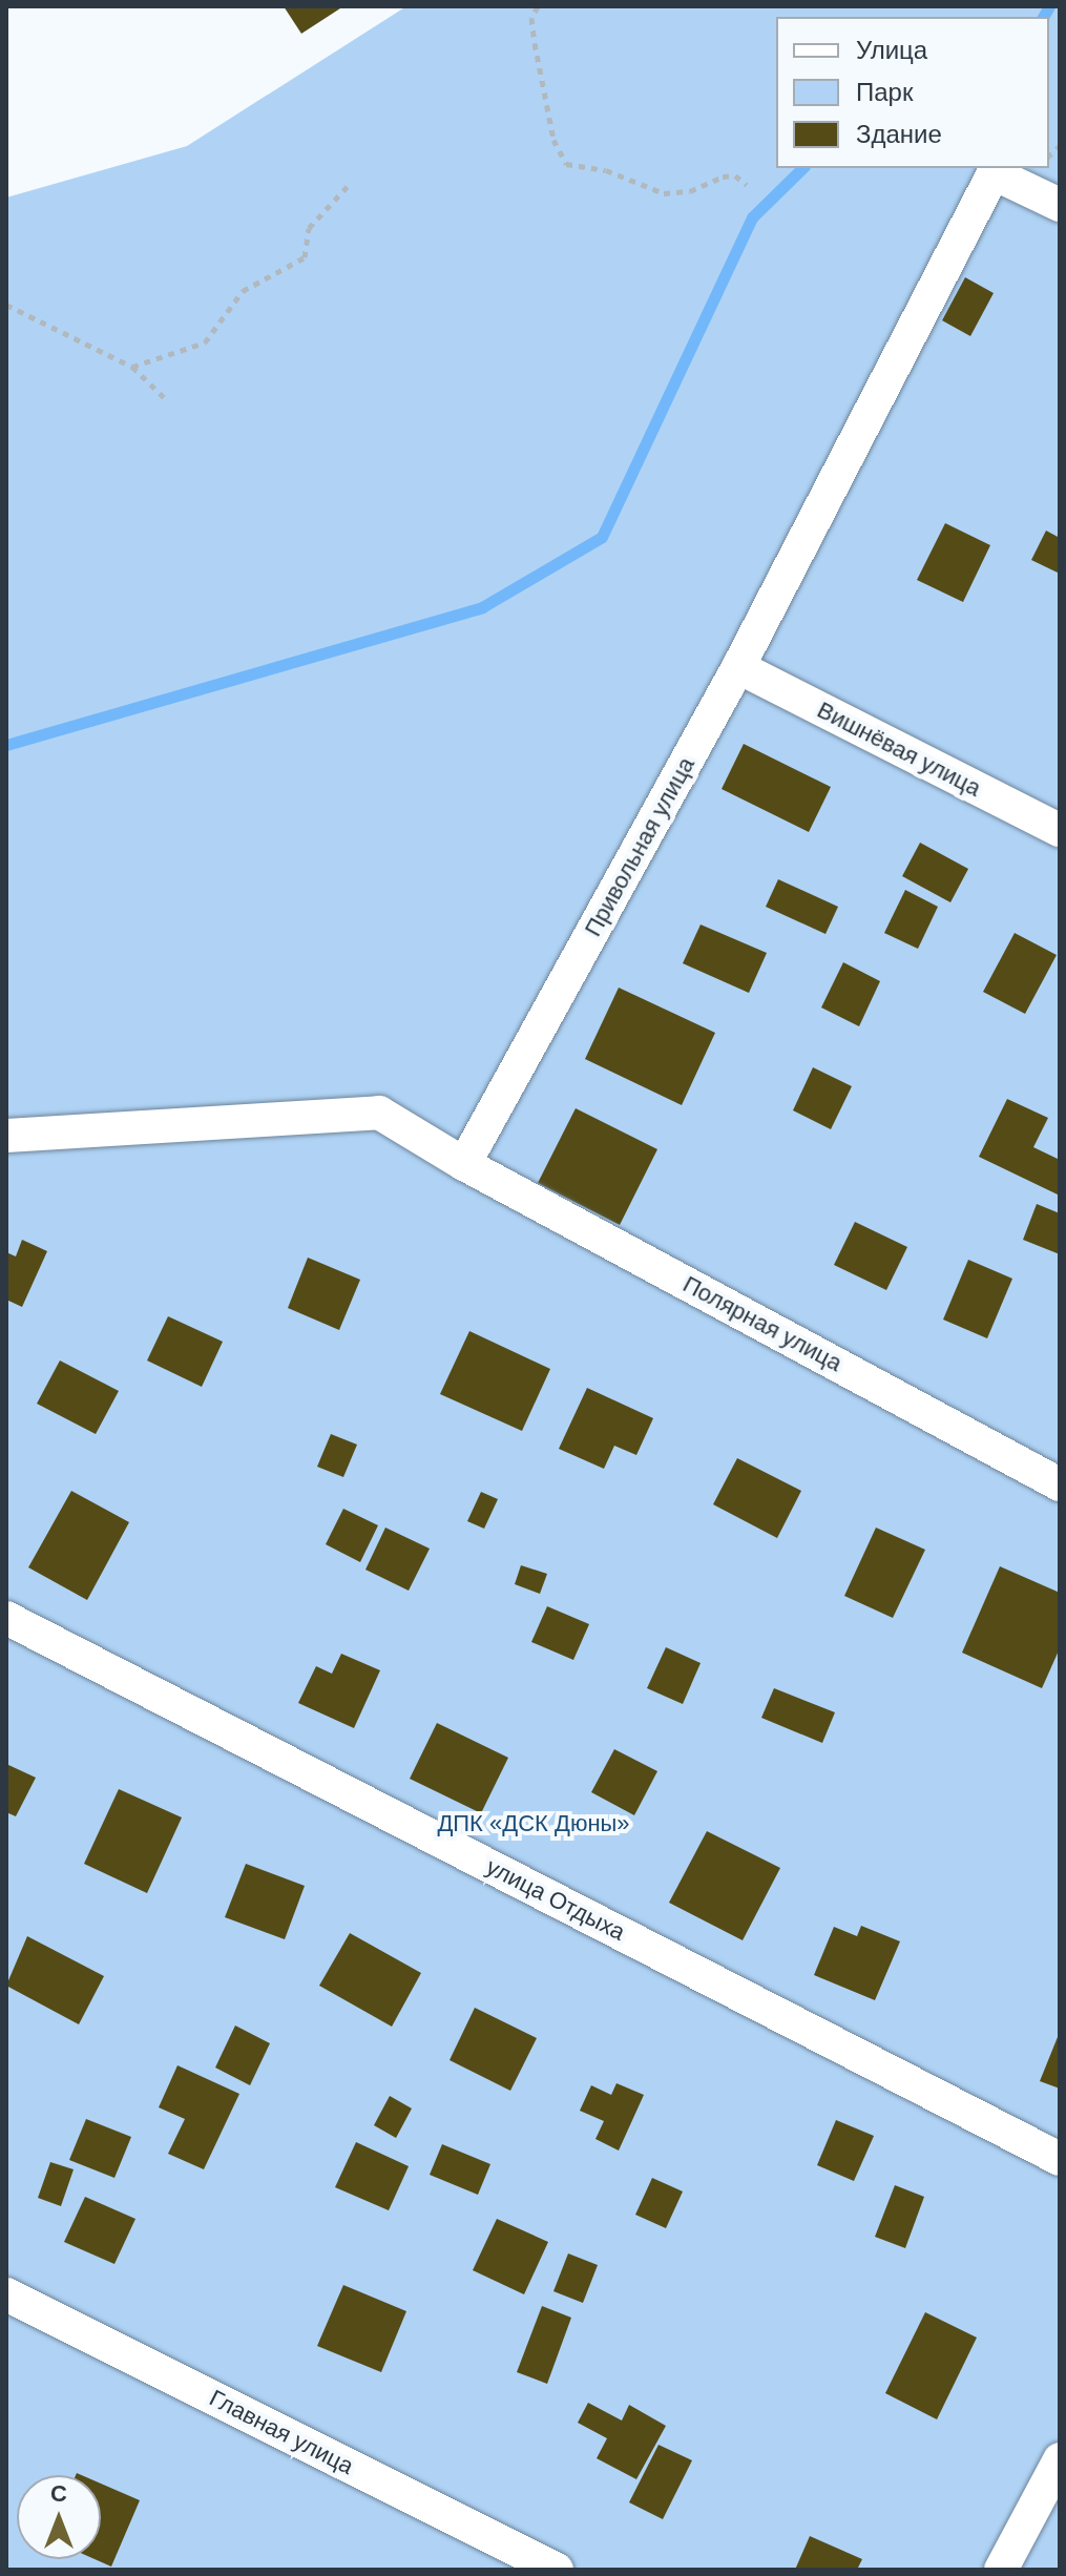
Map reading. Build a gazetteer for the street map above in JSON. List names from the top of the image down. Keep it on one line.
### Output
{"streets":{"street":["Вишнёвая улица","Привольная улица","Полярная улица","улица Отдыха","Главная улица"]},"crossings":[["Вишнёвая улица","Привольная улица"],["Привольная улица","Полярная улица"]],"parks":["ДПК «ДСК Дюны»"],"legend":["Улица","Парк","Здание"],"north":"top"}
